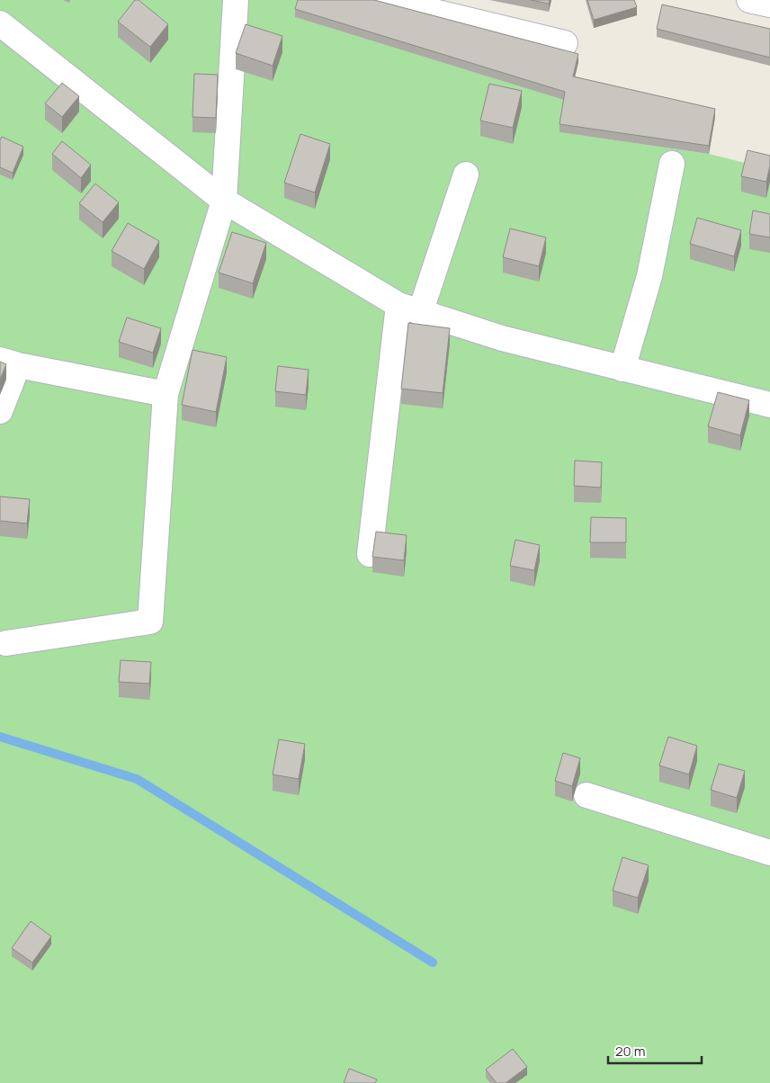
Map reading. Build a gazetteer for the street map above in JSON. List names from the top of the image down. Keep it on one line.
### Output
{"scale_bar":"20 m"}
